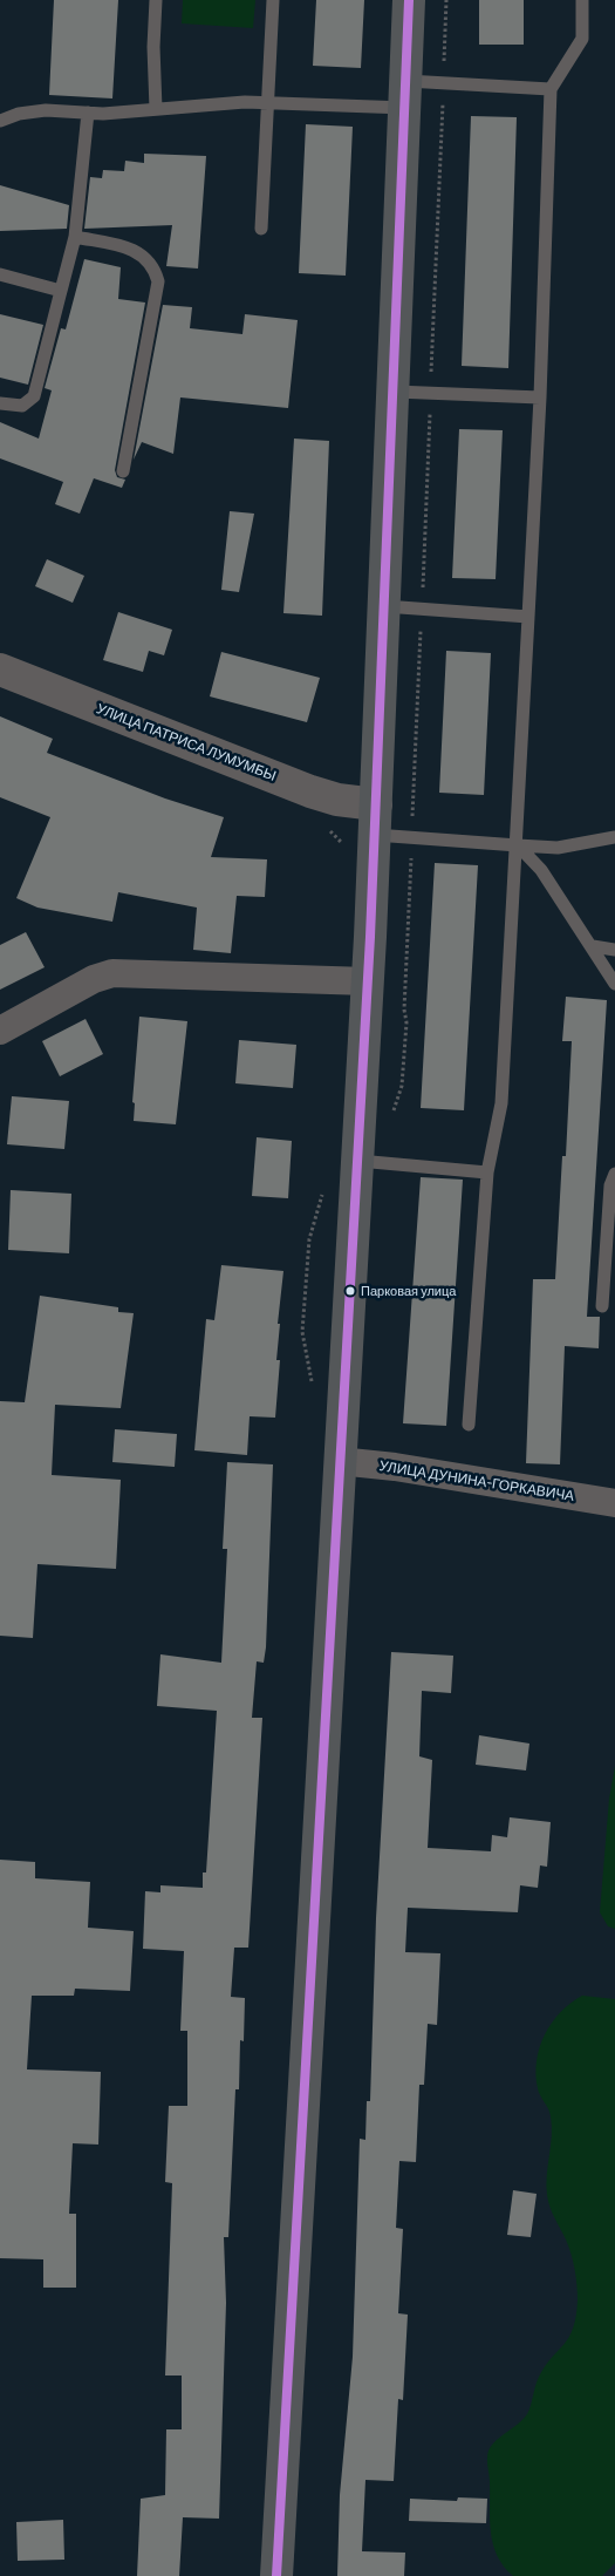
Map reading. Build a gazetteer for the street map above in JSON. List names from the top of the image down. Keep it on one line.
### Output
{"streets":{"street":["УЛИЦА ПАТРИСА ЛУМУМБЫ","УЛИЦА ДУНИНА-ГОРКАВИЧА"]},"places":["Парковая улица"]}
